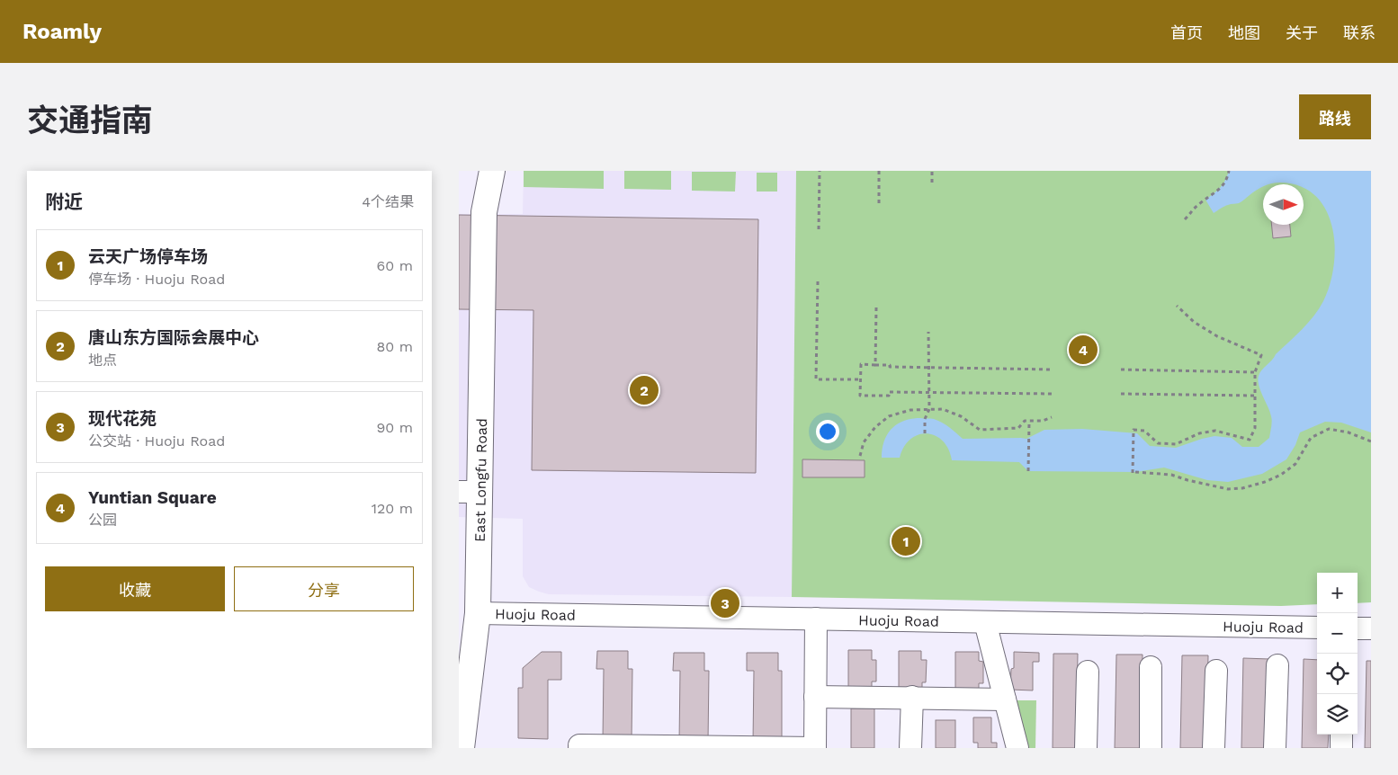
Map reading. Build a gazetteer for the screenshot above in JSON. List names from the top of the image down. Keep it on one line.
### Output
{"streets":{"main road":["East Longfu Road"],"street":["Huoju Road"]},"crossings":[["East Longfu Road","Huoju Road"]],"north":"right","page":{"header":"Roamly","nav":["首页","地图","关于","联系"],"title":"交通指南","buttons":["路线",["收藏","分享"]],"heading":["附近","4个结果"],"list":[{"mark":"1","name":"云天广场停车场","note":"停车场 · Huoju Road","value":"60 m"},{"mark":"2","name":"唐山东方国际会展中心","note":"地点","value":"80 m"},{"mark":"3","name":"现代花苑","note":"公交站 · Huoju Road","value":"90 m"},{"mark":"4","name":"Yuntian Square","note":"公园","value":"120 m"}],"pins":["4","2","1","3"],"map_buttons":["+","−"]}}
